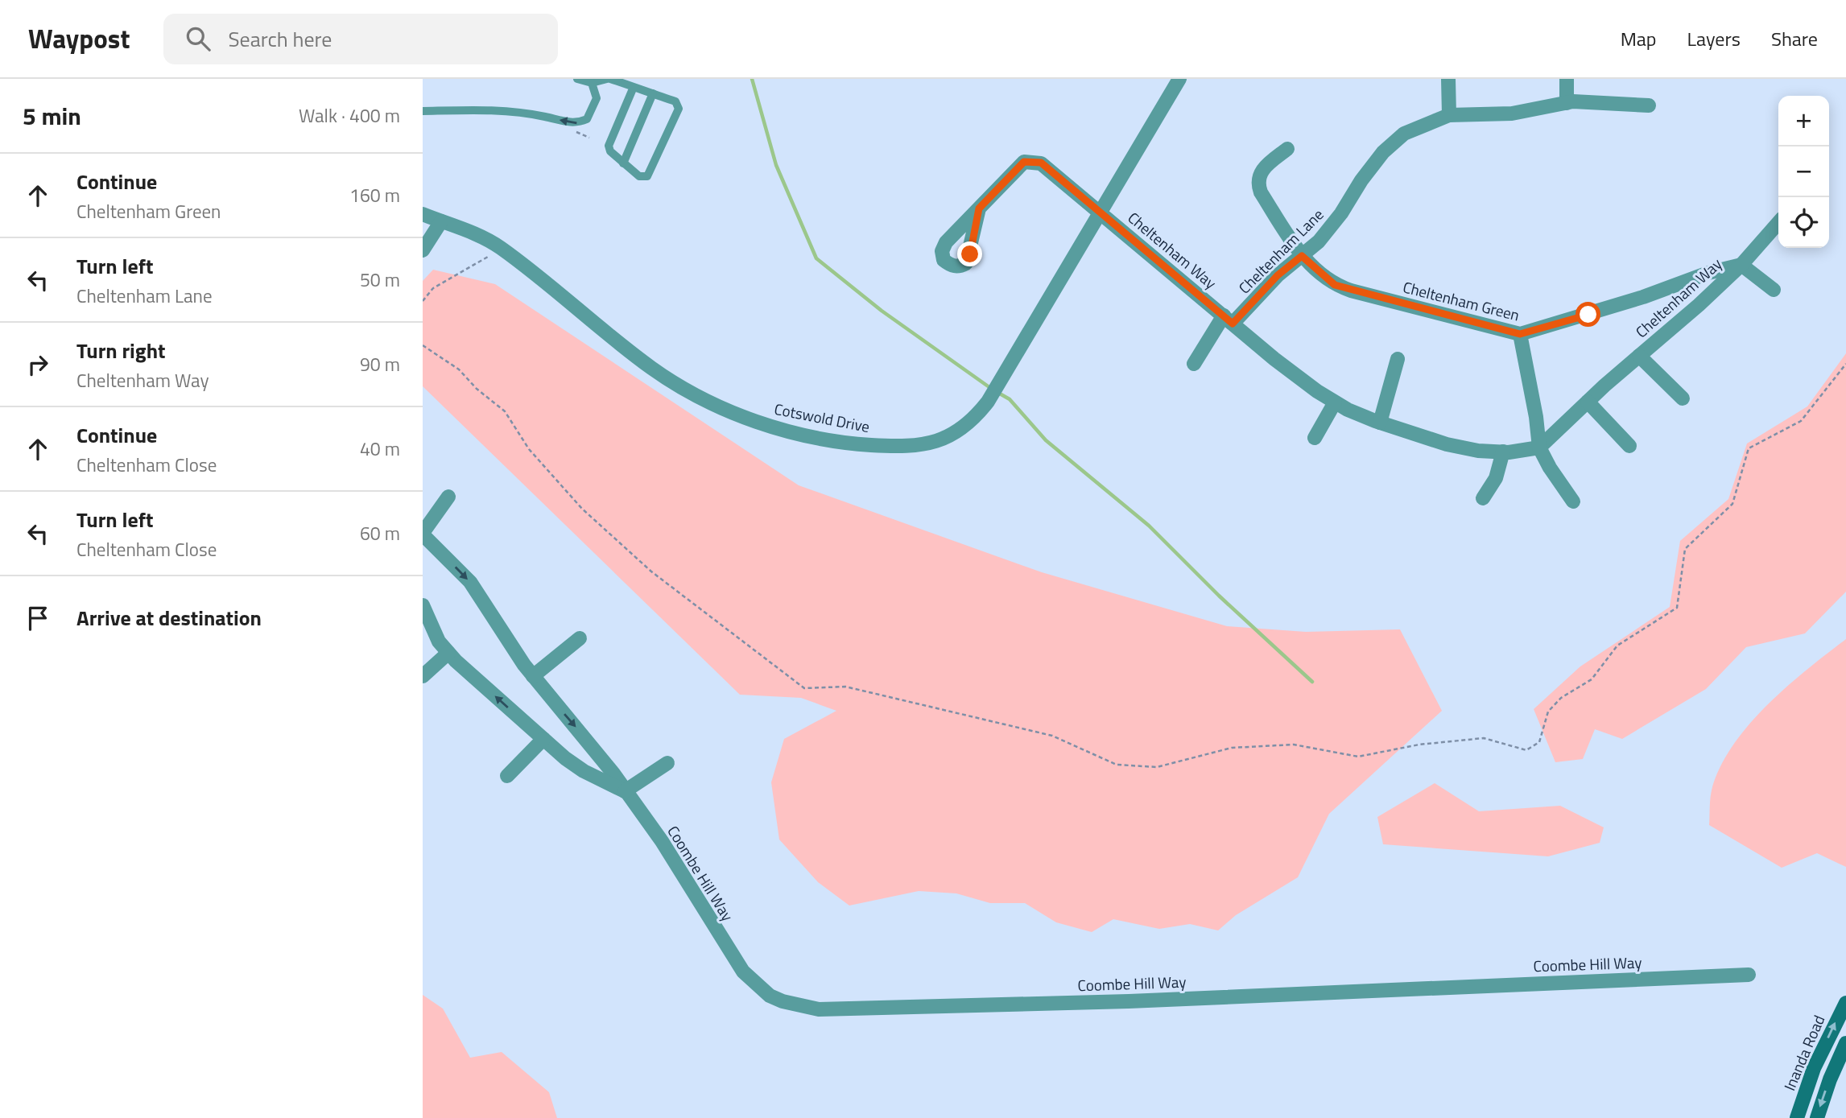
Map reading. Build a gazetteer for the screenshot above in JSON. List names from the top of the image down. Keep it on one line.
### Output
{"streets":{"main road":["Inanda Road"],"street":["Cheltenham Way","Cheltenham Lane","Cheltenham Green","Cotswold Drive","Coombe Hill Way"]},"crossings":[["Cheltenham Way","Cheltenham Lane"],["Cheltenham Way","Cheltenham Green"],["Cheltenham Way","Cotswold Drive"],["Cheltenham Lane","Cheltenham Green"]],"page":{"header":"Waypost","search":"Search here","nav":["Map","Layers","Share"],"heading":["5 min","Walk · 400 m"],"map_buttons":["+","−"],"list":[["Continue","Cheltenham Green","160 m"],["Turn left","Cheltenham Lane","50 m"],["Turn right","Cheltenham Way","90 m"],["Continue","Cheltenham Close","40 m"],["Turn left","Cheltenham Close","60 m"],"Arrive at destination"]}}
